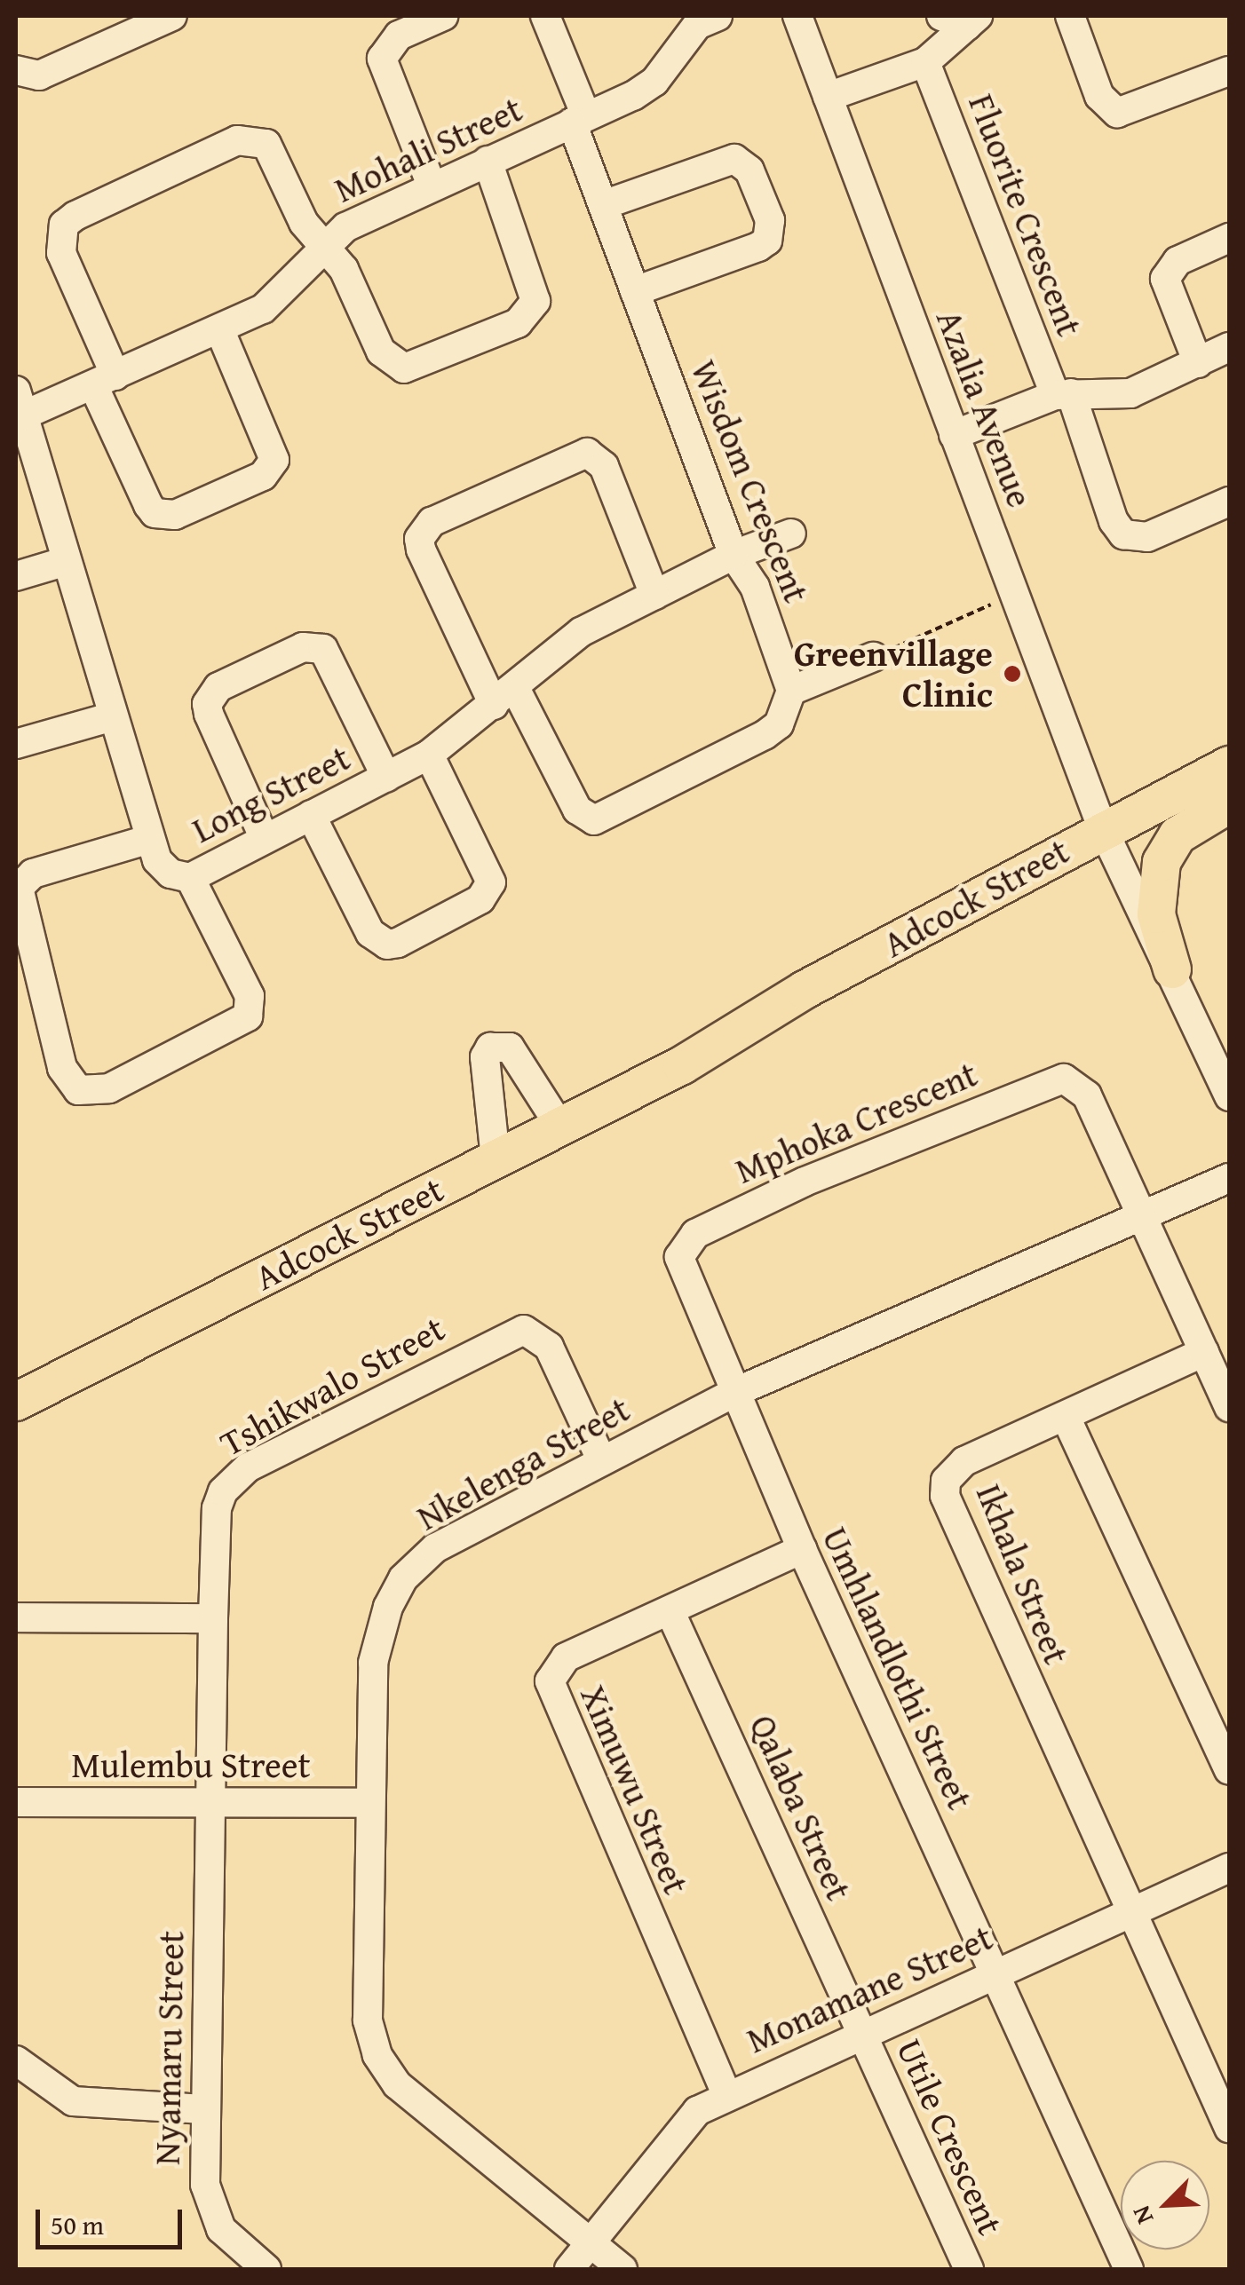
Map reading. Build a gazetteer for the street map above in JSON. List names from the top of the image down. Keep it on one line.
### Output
{"streets":{"main road":["Adcock Street"],"street":["Mohali Street","Fluorite Crescent","Azalia Avenue","Wisdom Crescent","Long Street","Mphoka Crescent","Tshikwalo Street","Nkelenga Street","Ikhala Street","Umhlandlothi Street","Mulembu Street","Ximuwu Street","Qalaba Street","Monamane Street","Nyamaru Street","Utile Crescent"]},"crossings":[["Mohali Street","Wisdom Crescent"],["Mohali Street","Long Street"],["Azalia Avenue","Adcock Street"],["Wisdom Crescent","Long Street"],["Mphoka Crescent","Nkelenga Street"],["Mphoka Crescent","Umhlandlothi Street"],["Tshikwalo Street","Nkelenga Street"],["Tshikwalo Street","Mulembu Street"],["Tshikwalo Street","Nyamaru Street"],["Nkelenga Street","Umhlandlothi Street"],["Nkelenga Street","Mulembu Street"],["Nkelenga Street","Monamane Street"],["Ikhala Street","Monamane Street"],["Umhlandlothi Street","Ximuwu Street"],["Umhlandlothi Street","Monamane Street"],["Mulembu Street","Nyamaru Street"],["Ximuwu Street","Qalaba Street"],["Ximuwu Street","Monamane Street"],["Qalaba Street","Monamane Street"],["Qalaba Street","Utile Crescent"],["Monamane Street","Utile Crescent"]],"places":["Greenvillage Clinic"],"scale_bar":"50 m","north":"bottom left"}
